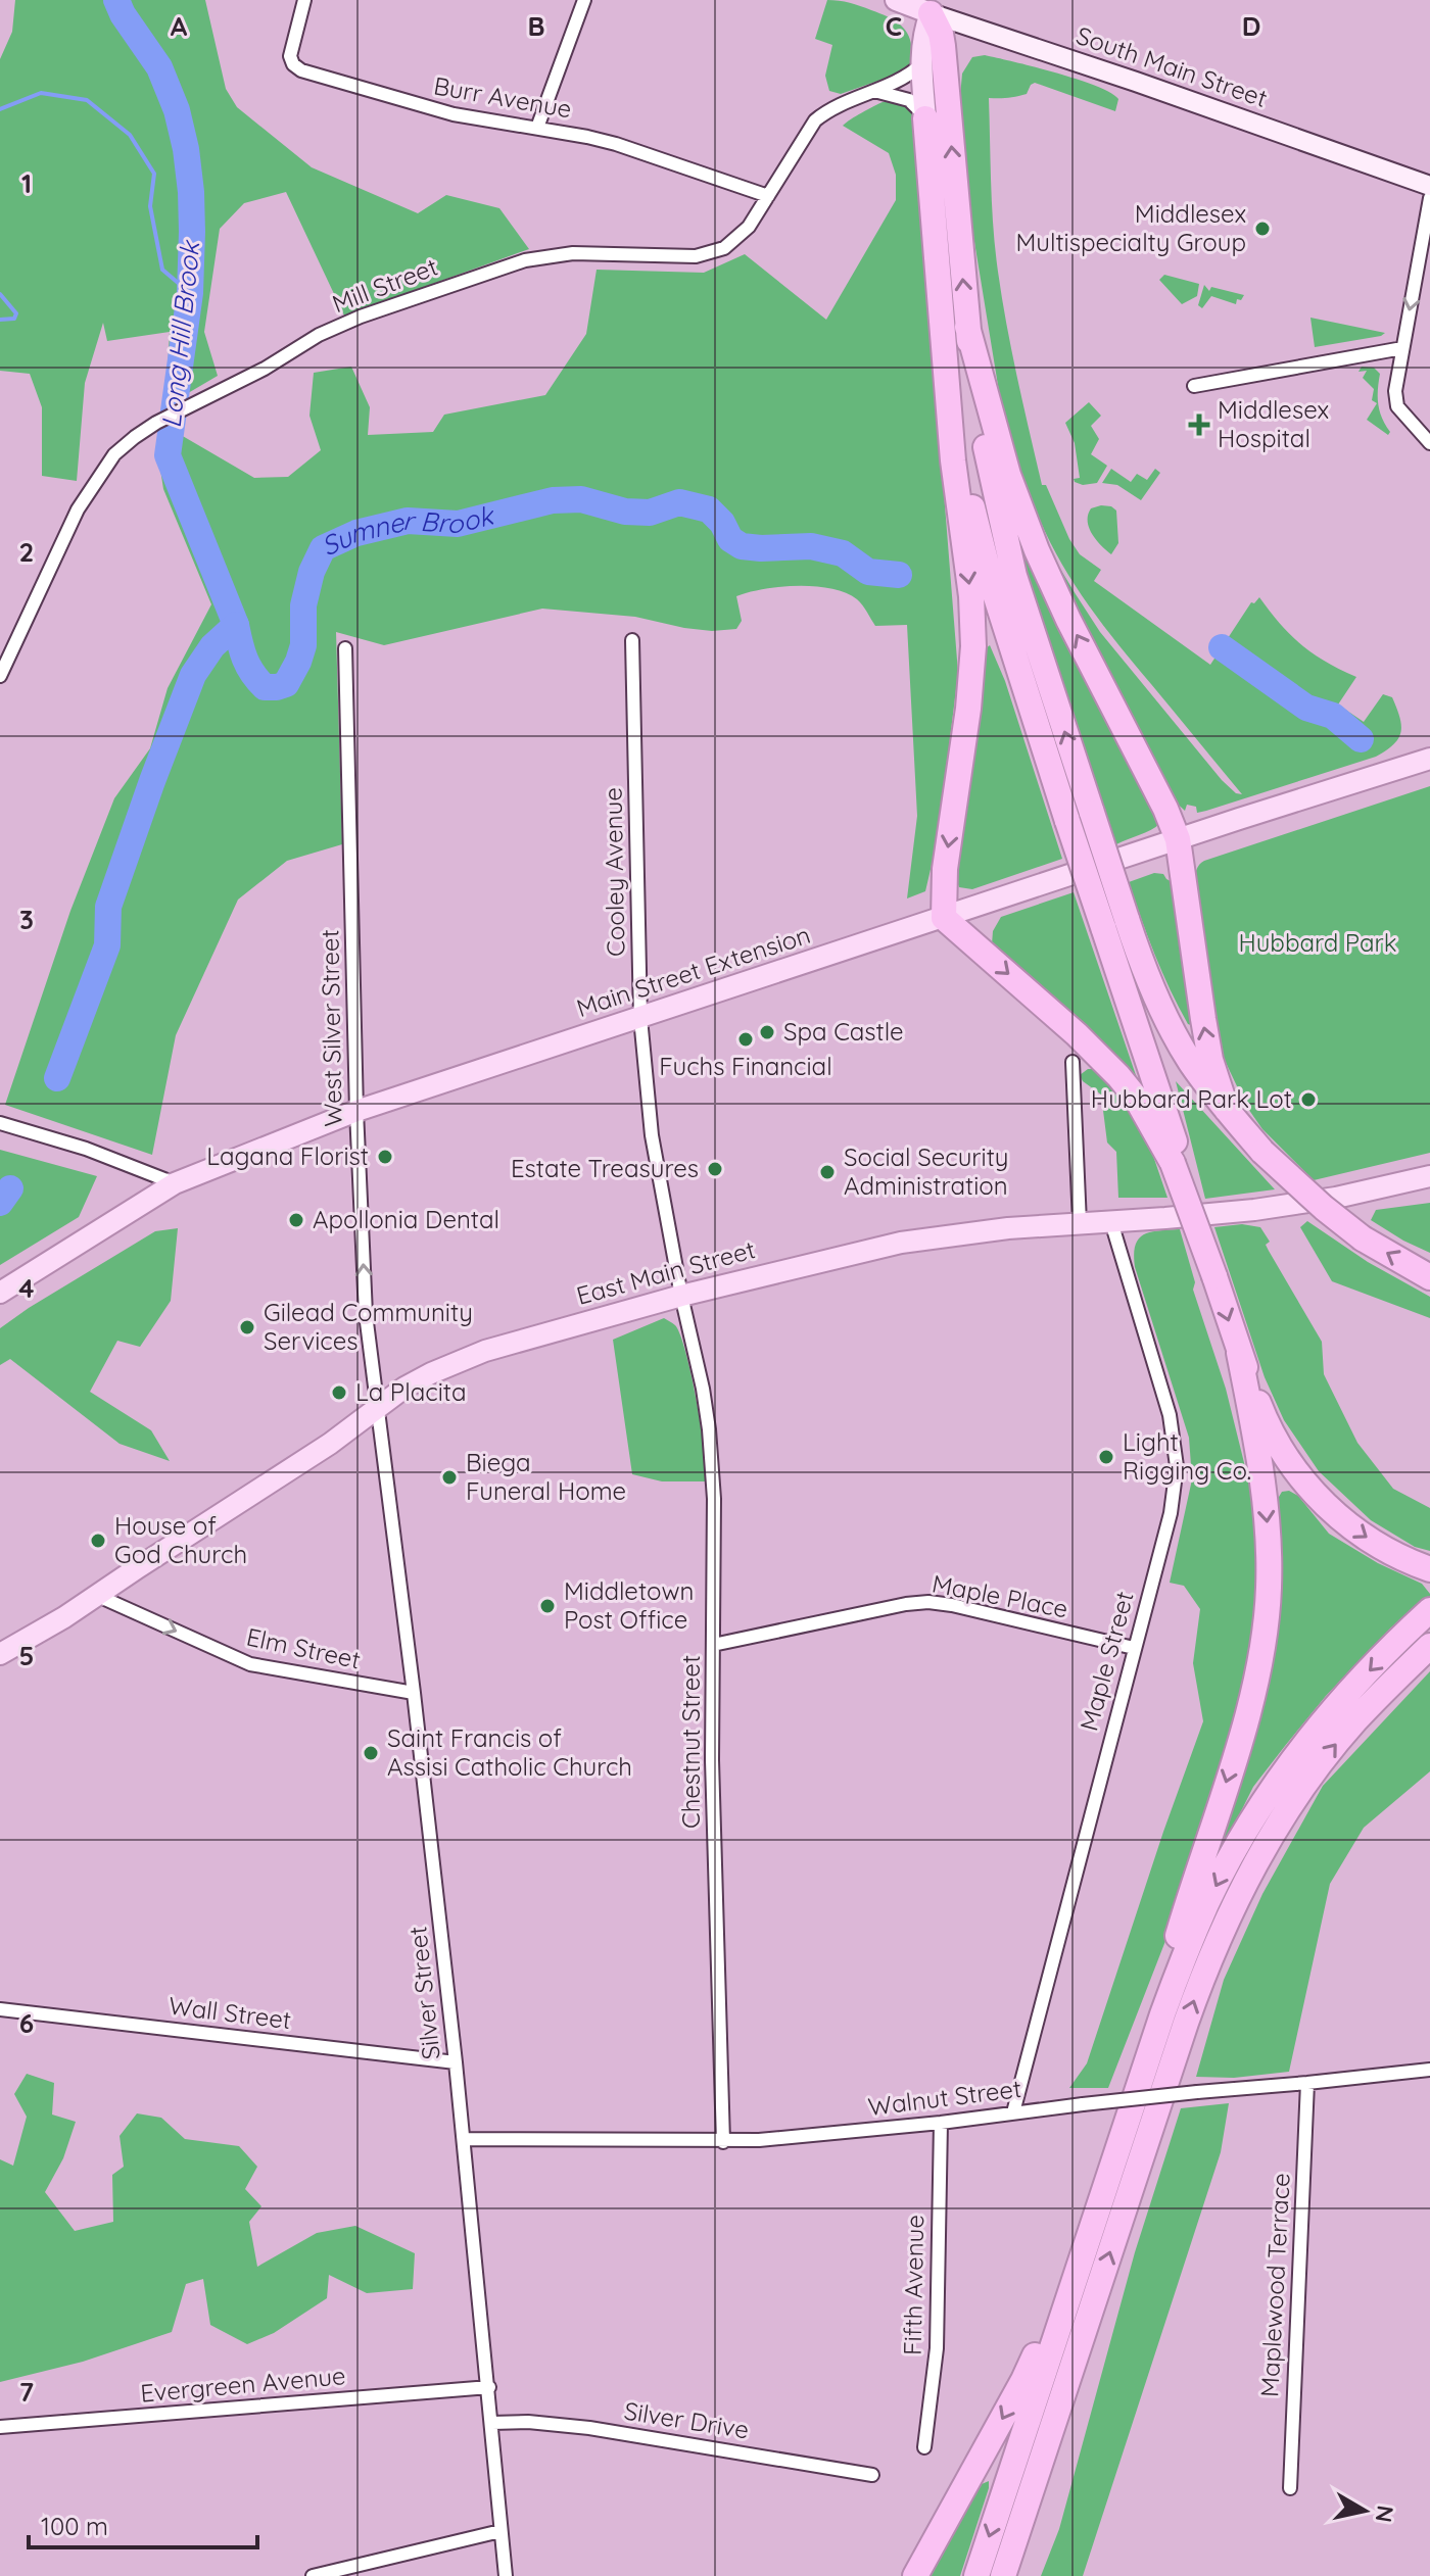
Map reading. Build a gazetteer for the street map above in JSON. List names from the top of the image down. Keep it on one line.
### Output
{"streets":{"main road":["South Main Street","Main Street Extension","East Main Street"],"street":["Burr Avenue","Mill Street","Cooley Avenue","West Silver Street","Maple Place","Elm Street","Maple Street","Chestnut Street","Silver Street","Wall Street","Walnut Street","Fifth Avenue","Maplewood Terrace","Evergreen Avenue","Silver Drive"]},"crossings":[["Burr Avenue","Mill Street"],["Cooley Avenue","Main Street Extension"],["Cooley Avenue","East Main Street"],["Cooley Avenue","Chestnut Street"],["Main Street Extension","West Silver Street"],["West Silver Street","East Main Street"],["West Silver Street","Silver Street"],["East Main Street","Elm Street"],["East Main Street","Maple Street"],["East Main Street","Chestnut Street"],["East Main Street","Silver Street"],["Maple Place","Maple Street"],["Maple Place","Chestnut Street"],["Elm Street","Silver Street"],["Maple Street","Walnut Street"],["Chestnut Street","Walnut Street"],["Silver Street","Wall Street"],["Silver Street","Walnut Street"],["Silver Street","Evergreen Avenue"],["Silver Street","Silver Drive"],["Walnut Street","Fifth Avenue"],["Walnut Street","Maplewood Terrace"]],"one_way":["West Silver Street","Elm Street"],"water":["Long Hill Brook","Sumner Brook"],"parks":["Hubbard Park"],"places":{"other":["Middlesex Multispecialty Group","Spa Castle","Fuchs Financial","Hubbard Park Lot","Lagana Florist","Estate Treasures","Social Security Administration","Apollonia Dental","Gilead Community Services","La Placita","Light Rigging Co.","Biega Funeral Home","House of God Church","Middletown Post Office","Saint Francis of Assisi Catholic Church"],"health":["Middlesex Hospital"]},"scale_bar":"100 m","north":"right","grid":{"columns":["A","B","C","D"],"rows":["1","2","3","4","5","6","7"]}}
